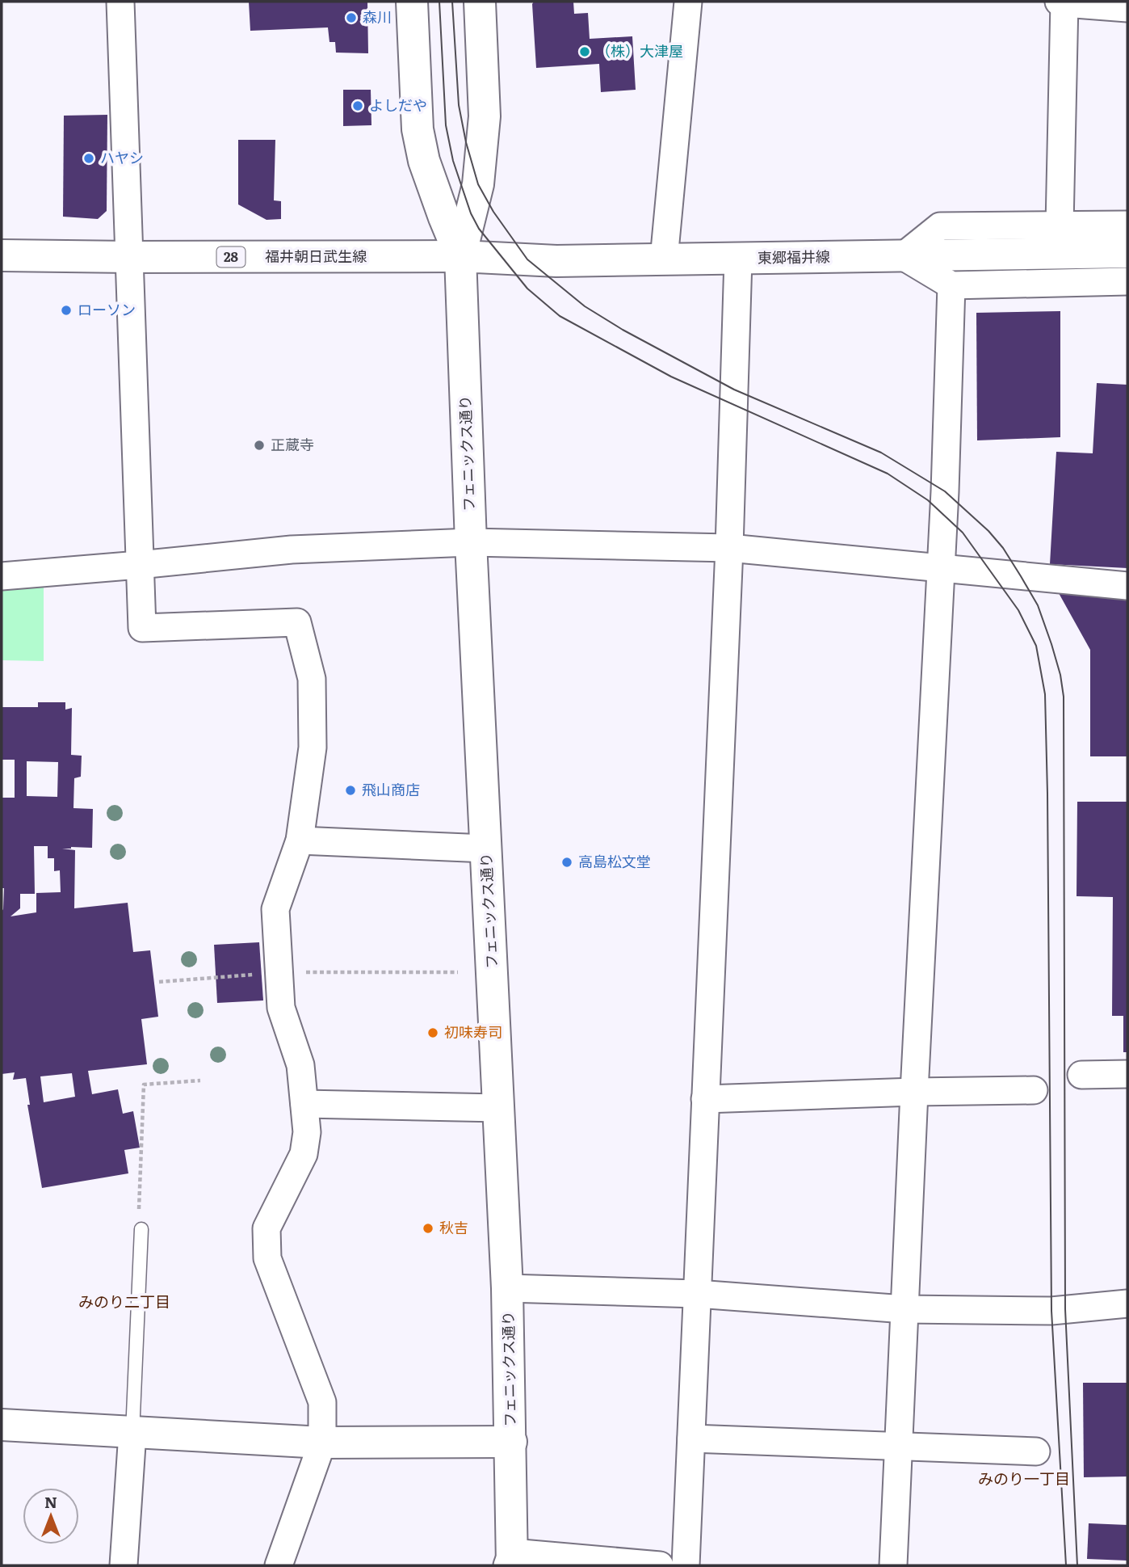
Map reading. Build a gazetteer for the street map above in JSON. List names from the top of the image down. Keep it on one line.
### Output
{"streets":{"main road":["28","福井朝日武生線","東郷福井線","フェニックス通り"]},"crossings":[["福井朝日武生線","東郷福井線"],["福井朝日武生線","フェニックス通り"],["東郷福井線","フェニックス通り"]],"districts":["みのり二丁目","みのり一丁目"],"places":["森川","（株）大津屋","よしだや","ハヤシ","ローソン","正蔵寺","飛山商店","高島松文堂","初味寿司","秋吉"],"north":"top"}
